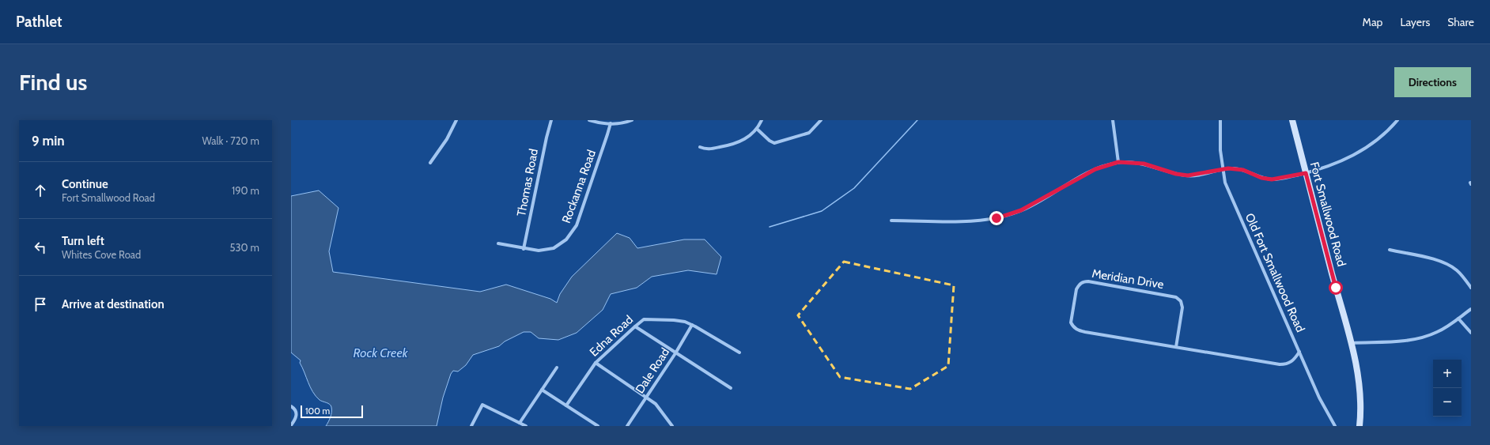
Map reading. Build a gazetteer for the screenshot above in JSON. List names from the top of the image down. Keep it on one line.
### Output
{"streets":{"main road":["Fort Smallwood Road"],"street":["Thomas Road","Rockanna Road","Old Fort Smallwood Road","Meridian Drive","Edna Road","Dale Road"]},"crossings":[["Thomas Road","Rockanna Road"],["Old Fort Smallwood Road","Meridian Drive"],["Edna Road","Dale Road"]],"water":["Rock Creek"],"scale_bar":"100 m","page":{"header":"Pathlet","nav":["Map","Layers","Share"],"buttons":"Directions","title":"Find us","heading":["9 min","Walk · 720 m"],"list":[["Continue","Fort Smallwood Road","190 m"],["Turn left","Whites Cove Road","530 m"],"Arrive at destination"],"map_buttons":["+","−"],"scale":"100 m"}}
